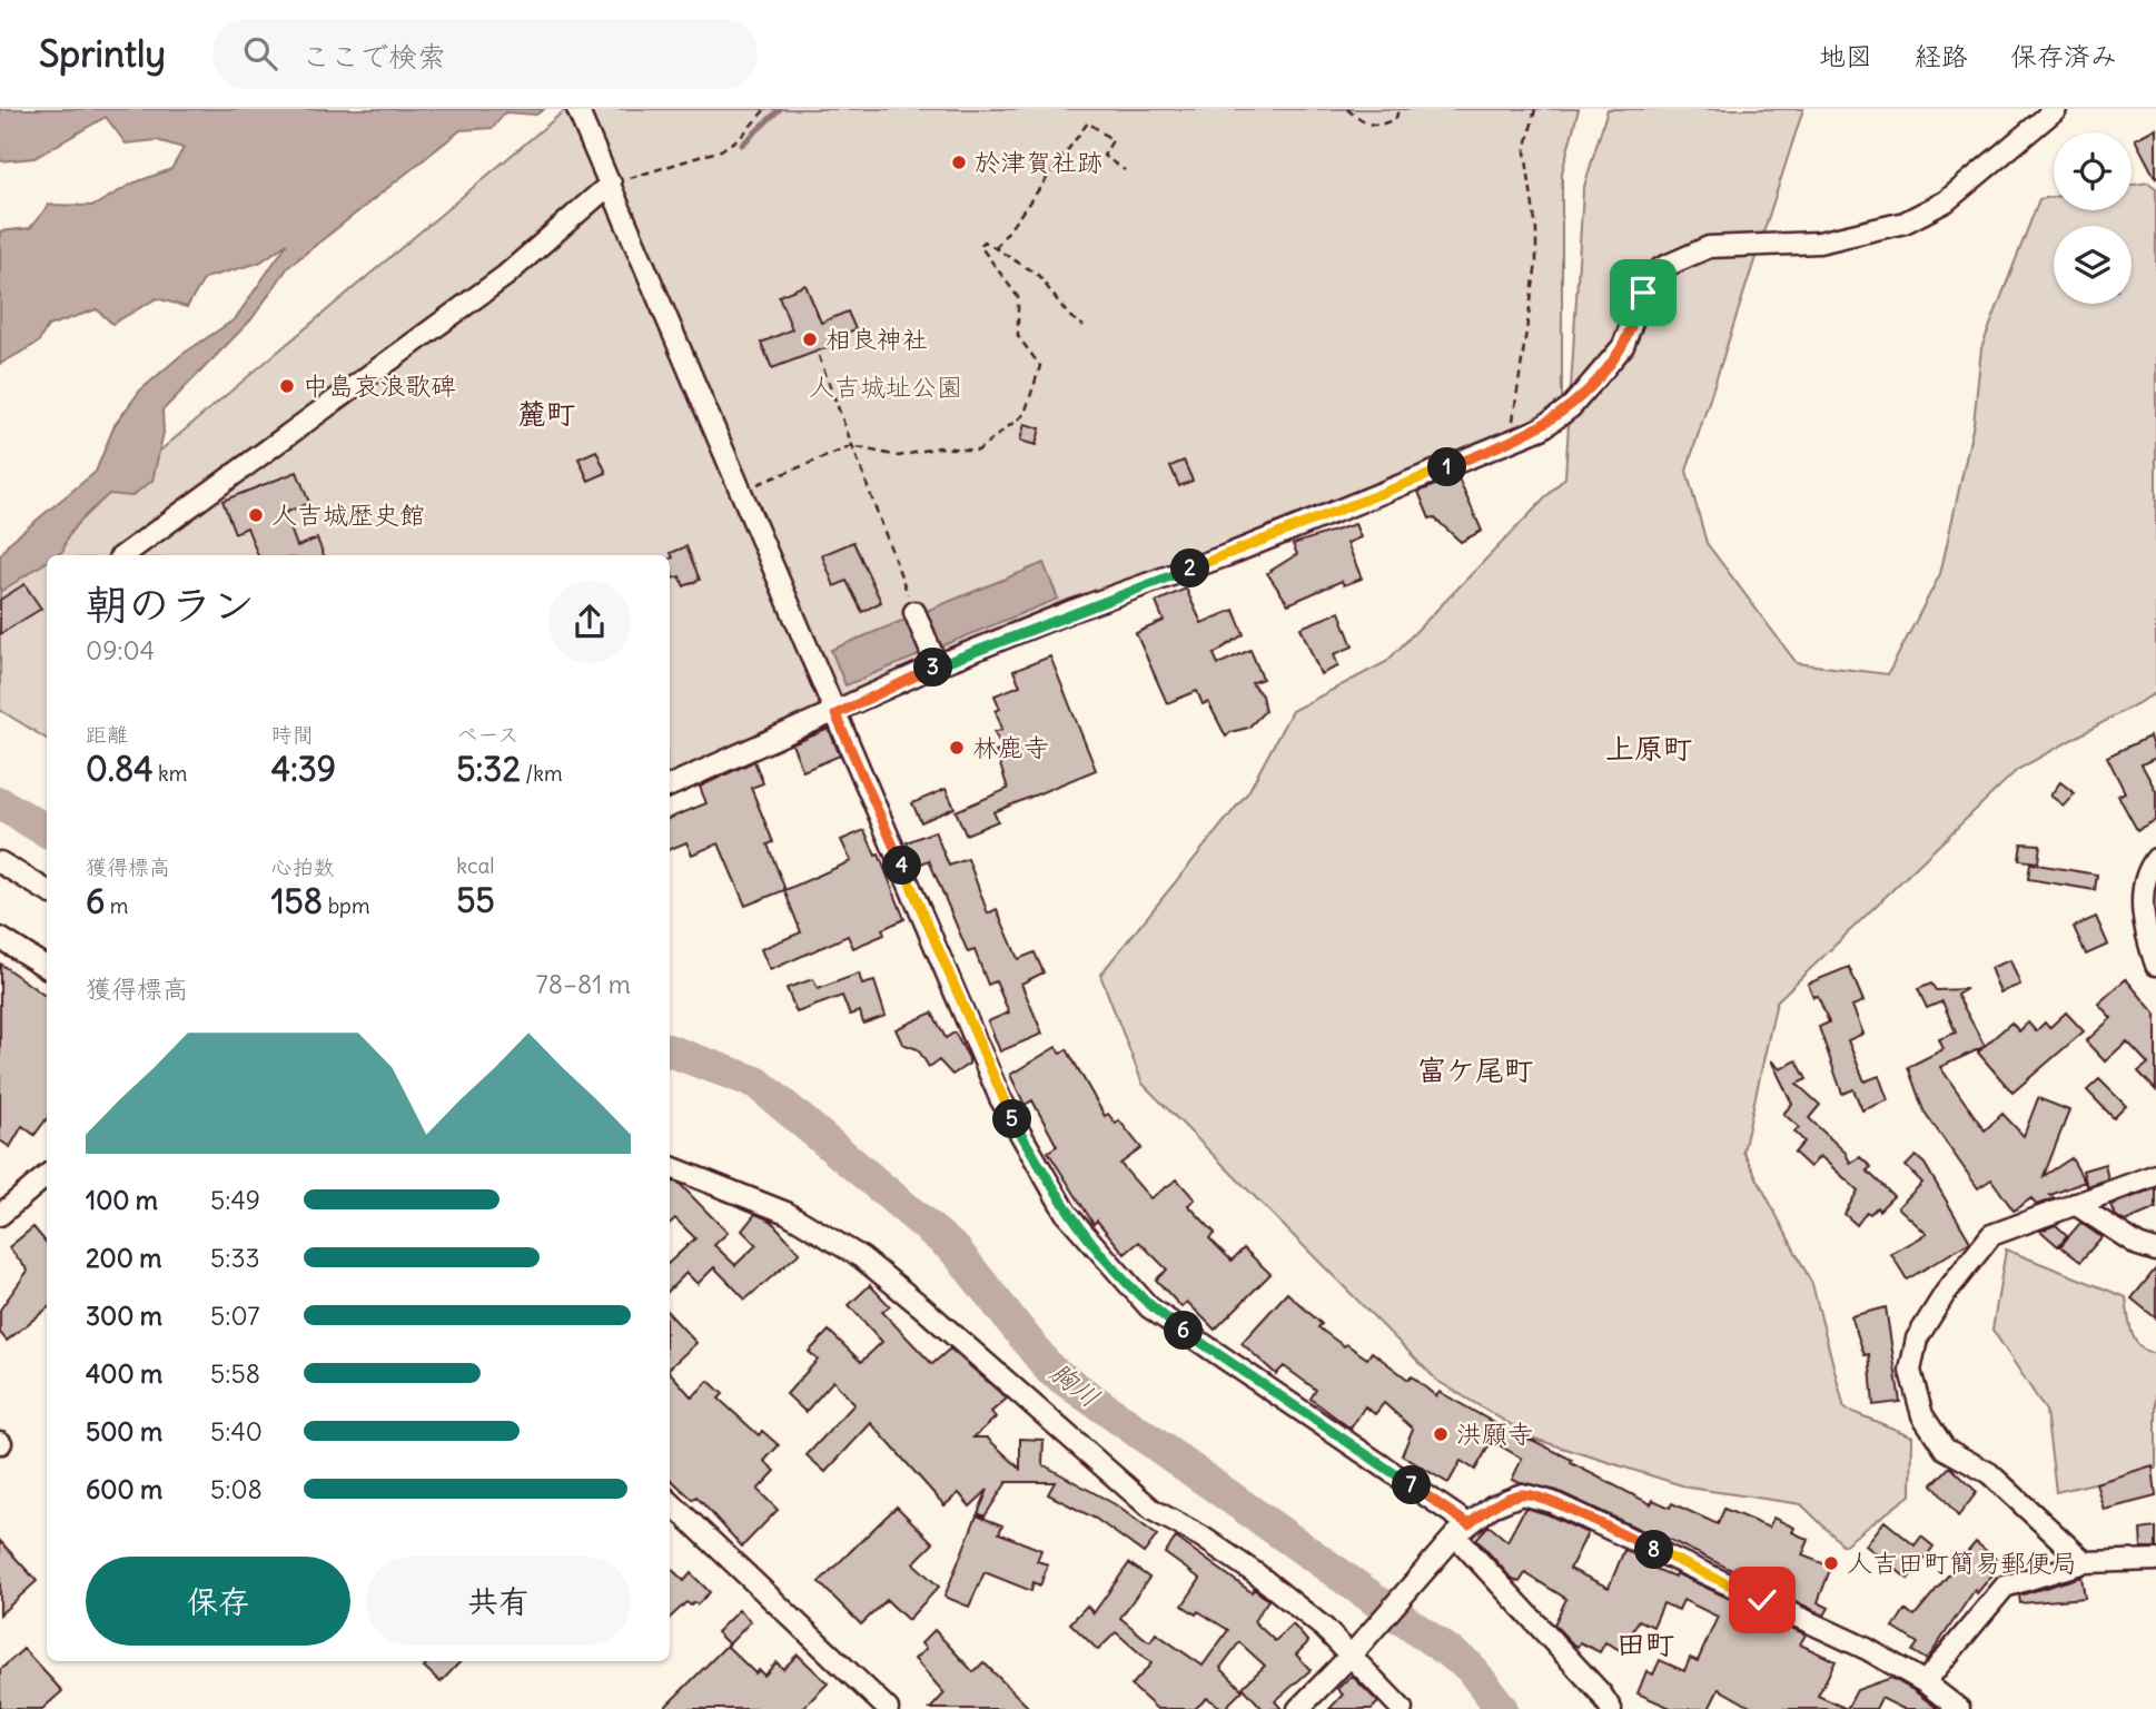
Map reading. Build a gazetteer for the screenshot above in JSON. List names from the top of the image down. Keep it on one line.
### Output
{"districts":["麓町","上原町","富ケ尾町","田町"],"water":["胸川"],"parks":["人吉城址公園"],"places":["於津賀社跡","相良神社","中島哀浪歌碑","人吉城歴史館","林鹿寺","洪願寺","人吉田町簡易郵便局"],"page":{"header":"Sprintly","search":"ここで検索","nav":["地図","経路","保存済み"],"pins":["1","2","3","4","5","6","7","8"],"heading":["朝のラン","09:04"],"stats":[["距離","0.84 km"],["時間","4:39"],["ペース","5:32 /km"],["獲得標高","6 m"],["心拍数","158 bpm"],["kcal","55"]],"chart":["獲得標高","78–81 m"],"list":[{"name":"100 m","note":"5:49"},{"name":"200 m","note":"5:33"},{"name":"300 m","note":"5:07"},{"name":"400 m","note":"5:58"},{"name":"500 m","note":"5:40"},{"name":"600 m","note":"5:08"}],"buttons":["保存","共有"]}}
